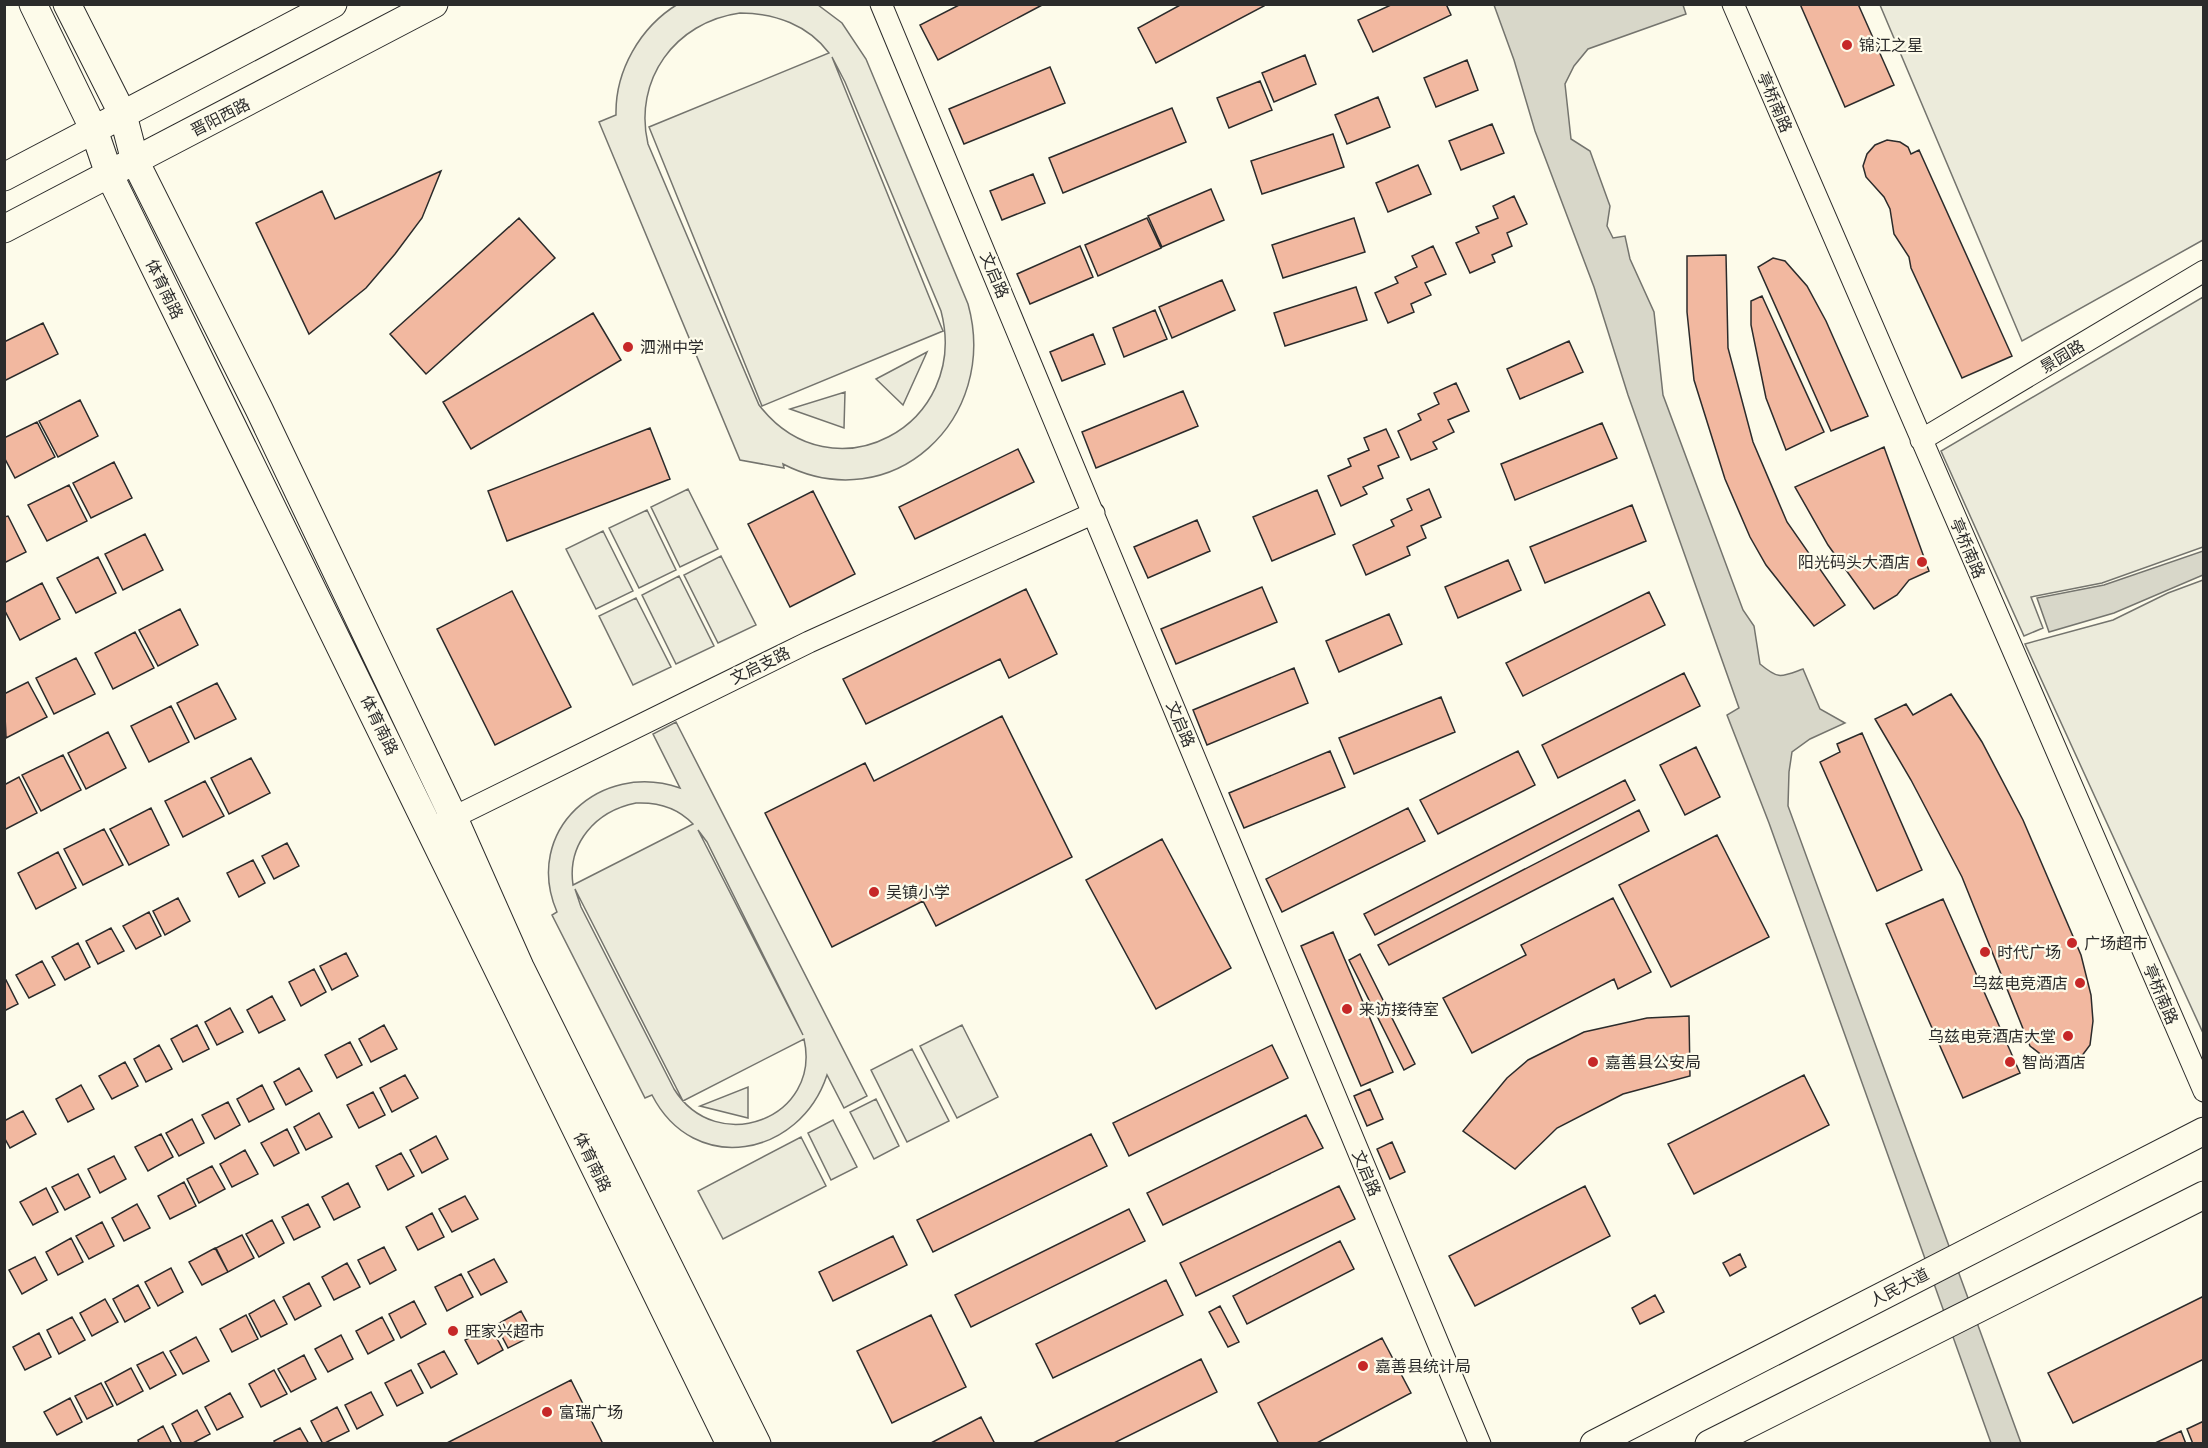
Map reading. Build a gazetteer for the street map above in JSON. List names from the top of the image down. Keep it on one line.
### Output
{"streets":{"main road":["晋阳西路","体育南路","人民大道"],"street":["亭桥南路","文启路","景园路","文启支路"]},"crossings":[["亭桥南路","景园路"],["晋阳西路","体育南路"],["文启路","文启支路"],["体育南路","文启支路"]],"places":["锦江之星","泗洲中学","阳光码头大酒店","吴镇小学","广场超市","时代广场","乌兹电竞酒店","来访接待室","乌兹电竞酒店大堂","嘉善县公安局","智尚酒店","旺家兴超市","嘉善县统计局","富瑞广场"]}
